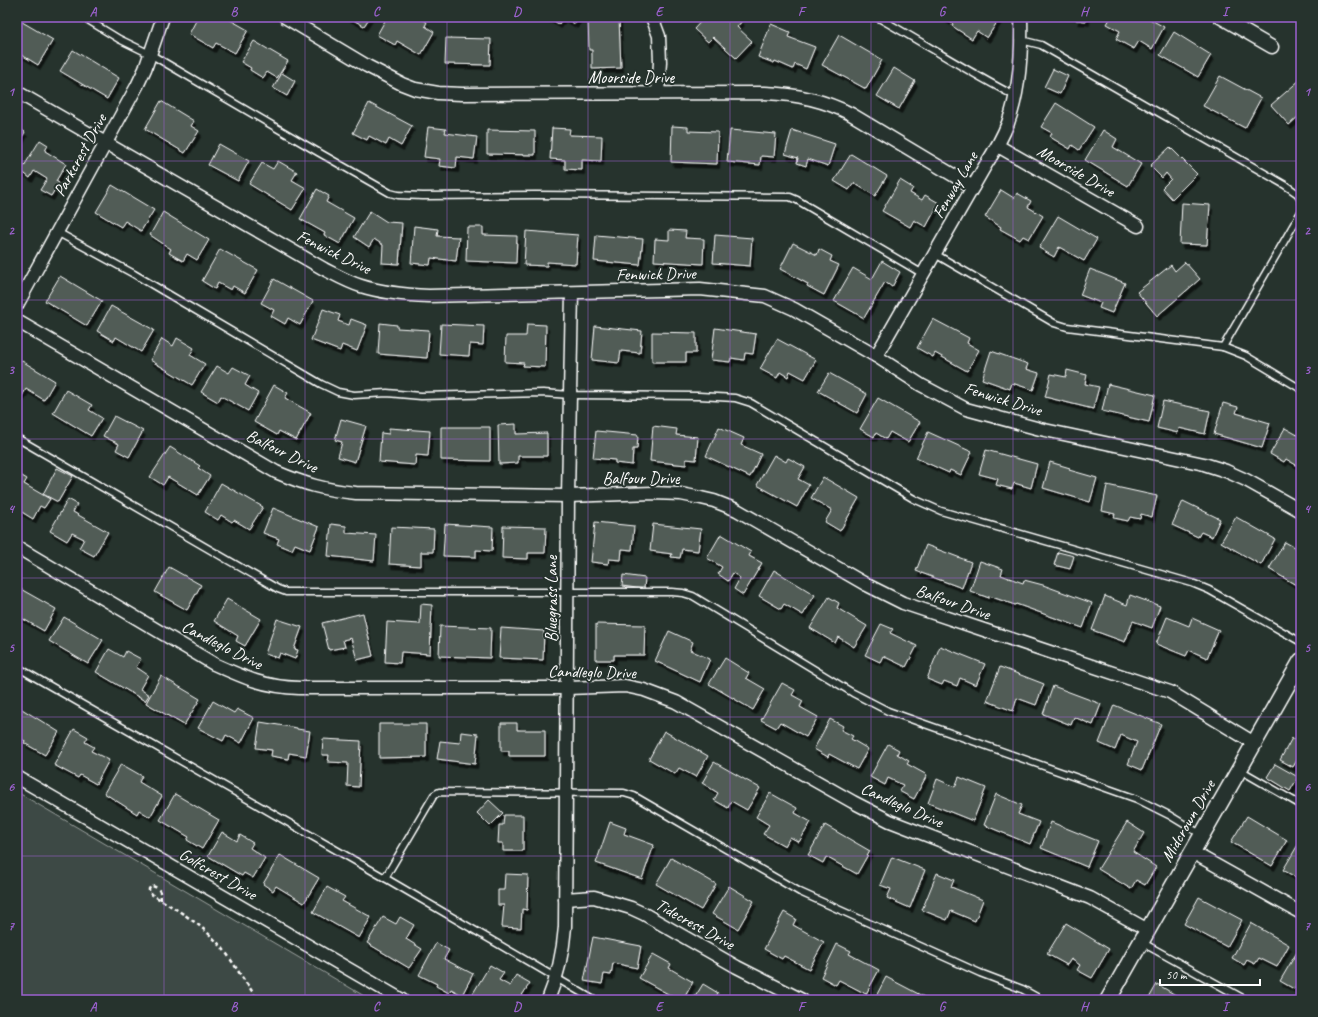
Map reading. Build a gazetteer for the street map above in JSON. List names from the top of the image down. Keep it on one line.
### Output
{"streets":{"street":["Moorside Drive","Parkcrest Drive","Fenway Lane","Fenwick Drive","Balfour Drive","Bluegrass Lane","Candleglo Drive","Midcrown Drive","Golfcrest Drive","Tidecrest Drive"]},"crossings":[["Moorside Drive","Fenway Lane"],["Parkcrest Drive","Fenwick Drive"],["Fenway Lane","Fenwick Drive"],["Fenwick Drive","Bluegrass Lane"],["Balfour Drive","Bluegrass Lane"],["Balfour Drive","Midcrown Drive"],["Bluegrass Lane","Candleglo Drive"],["Bluegrass Lane","Tidecrest Drive"],["Candleglo Drive","Midcrown Drive"]],"scale_bar":"50 m","grid":{"columns":["A","B","C","D","E","F","G","H","I"],"rows":["1","2","3","4","5","6","7"]}}
